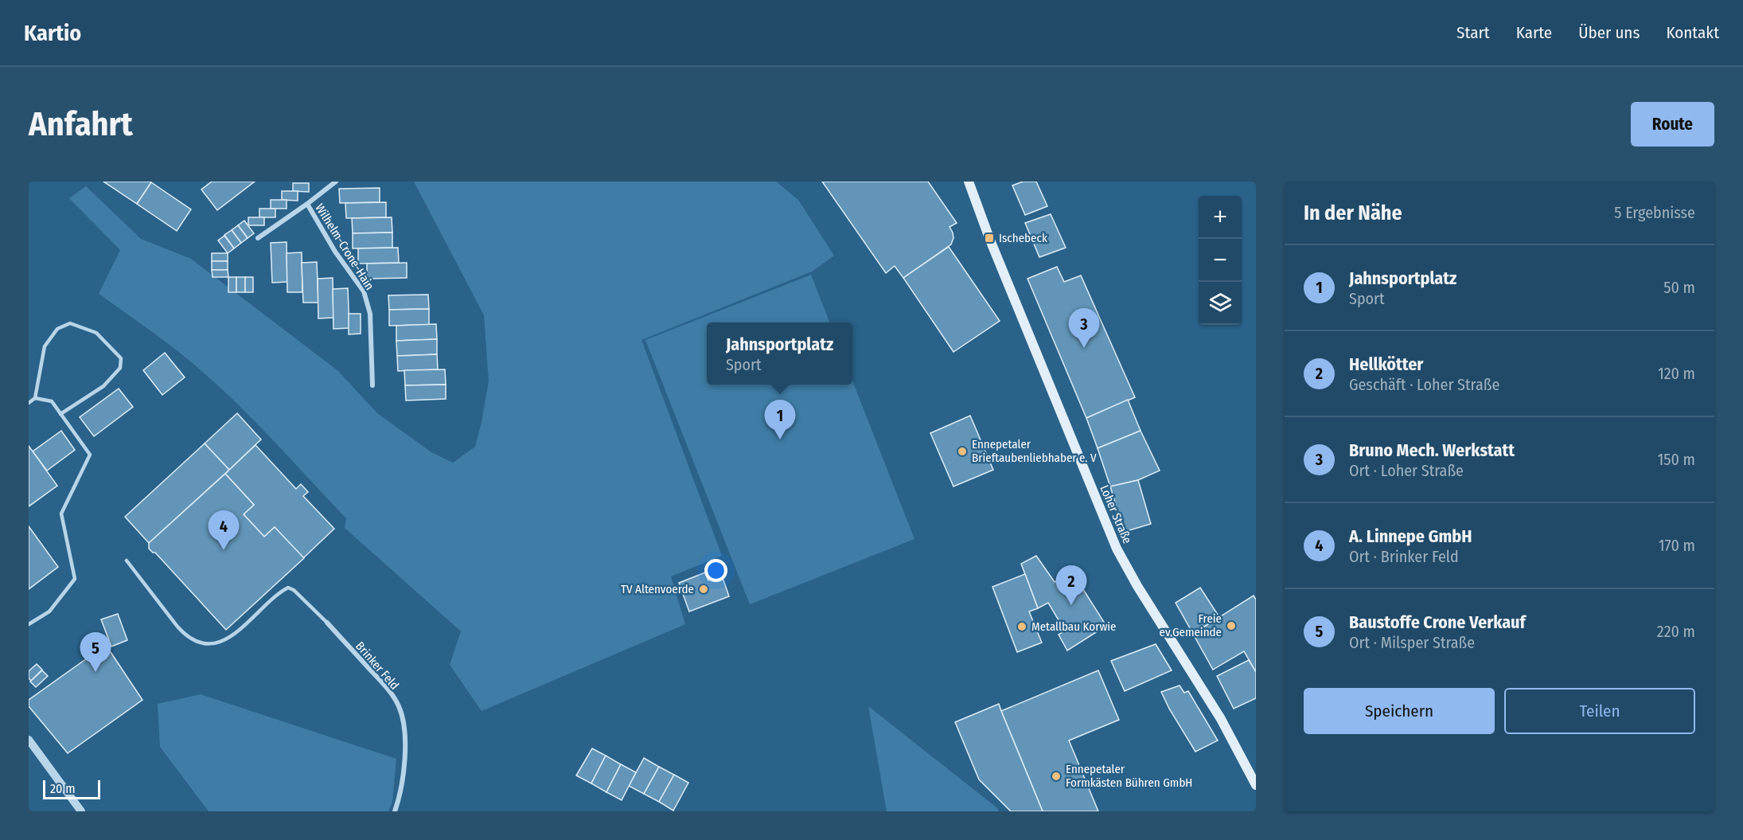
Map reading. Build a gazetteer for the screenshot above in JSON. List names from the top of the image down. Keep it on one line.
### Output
{"streets":{"main road":["Loher Straße"],"street":["Wilhelm-Crone-Hain","Brinker Feld"]},"places":{"transit":["Ischebeck"],"other":["Ennepetaler Brieftaubenliebhaber e. V","TV Altenvoerde","Freie ev.Gemeinde","Metallbau Korwie","Ennepetaler Formkästen Bühren GmbH"]},"scale_bar":"20 m","page":{"header":"Kartio","nav":["Start","Karte","Über uns","Kontakt"],"buttons":["Route",["Speichern","Teilen"]],"title":"Anfahrt","heading":["In der Nähe","5 Ergebnisse"],"map_buttons":["+","−"],"list":[{"mark":"1","name":"Jahnsportplatz","note":"Sport","value":"50 m"},{"mark":"2","name":"Hellkötter","note":"Geschäft · Loher Straße","value":"120 m"},{"mark":"3","name":"Bruno Mech. Werkstatt","note":"Ort · Loher Straße","value":"150 m"},{"mark":"4","name":"A. Linnepe GmbH","note":"Ort · Brinker Feld","value":"170 m"},{"mark":"5","name":"Baustoffe Crone Verkauf","note":"Ort · Milsper Straße","value":"220 m"}],"pins":["3","1","4","2","5"],"popup":["Jahnsportplatz","Sport"],"scale":"20 m"}}
